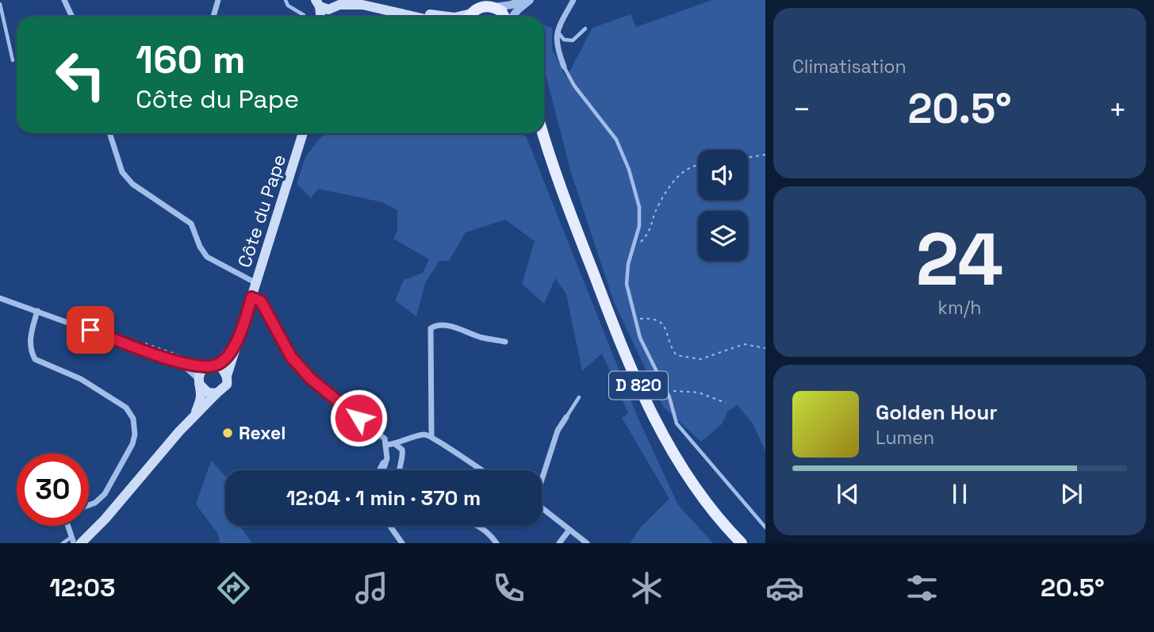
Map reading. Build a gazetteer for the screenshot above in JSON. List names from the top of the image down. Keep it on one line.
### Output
{"streets":{"main road":["Côte du Pape","D 820"]},"places":["Rexel"],"page":{"tile":["Climatisation",["24","km/h"]],"turn":["160 m","Côte du Pape"],"heat":["−","20.5°","+"],"song":["Golden Hour","Lumen"],"limit":"30","trip":"12:04 · 1 min · 370 m","tabs":["12:03","20.5°"]}}
